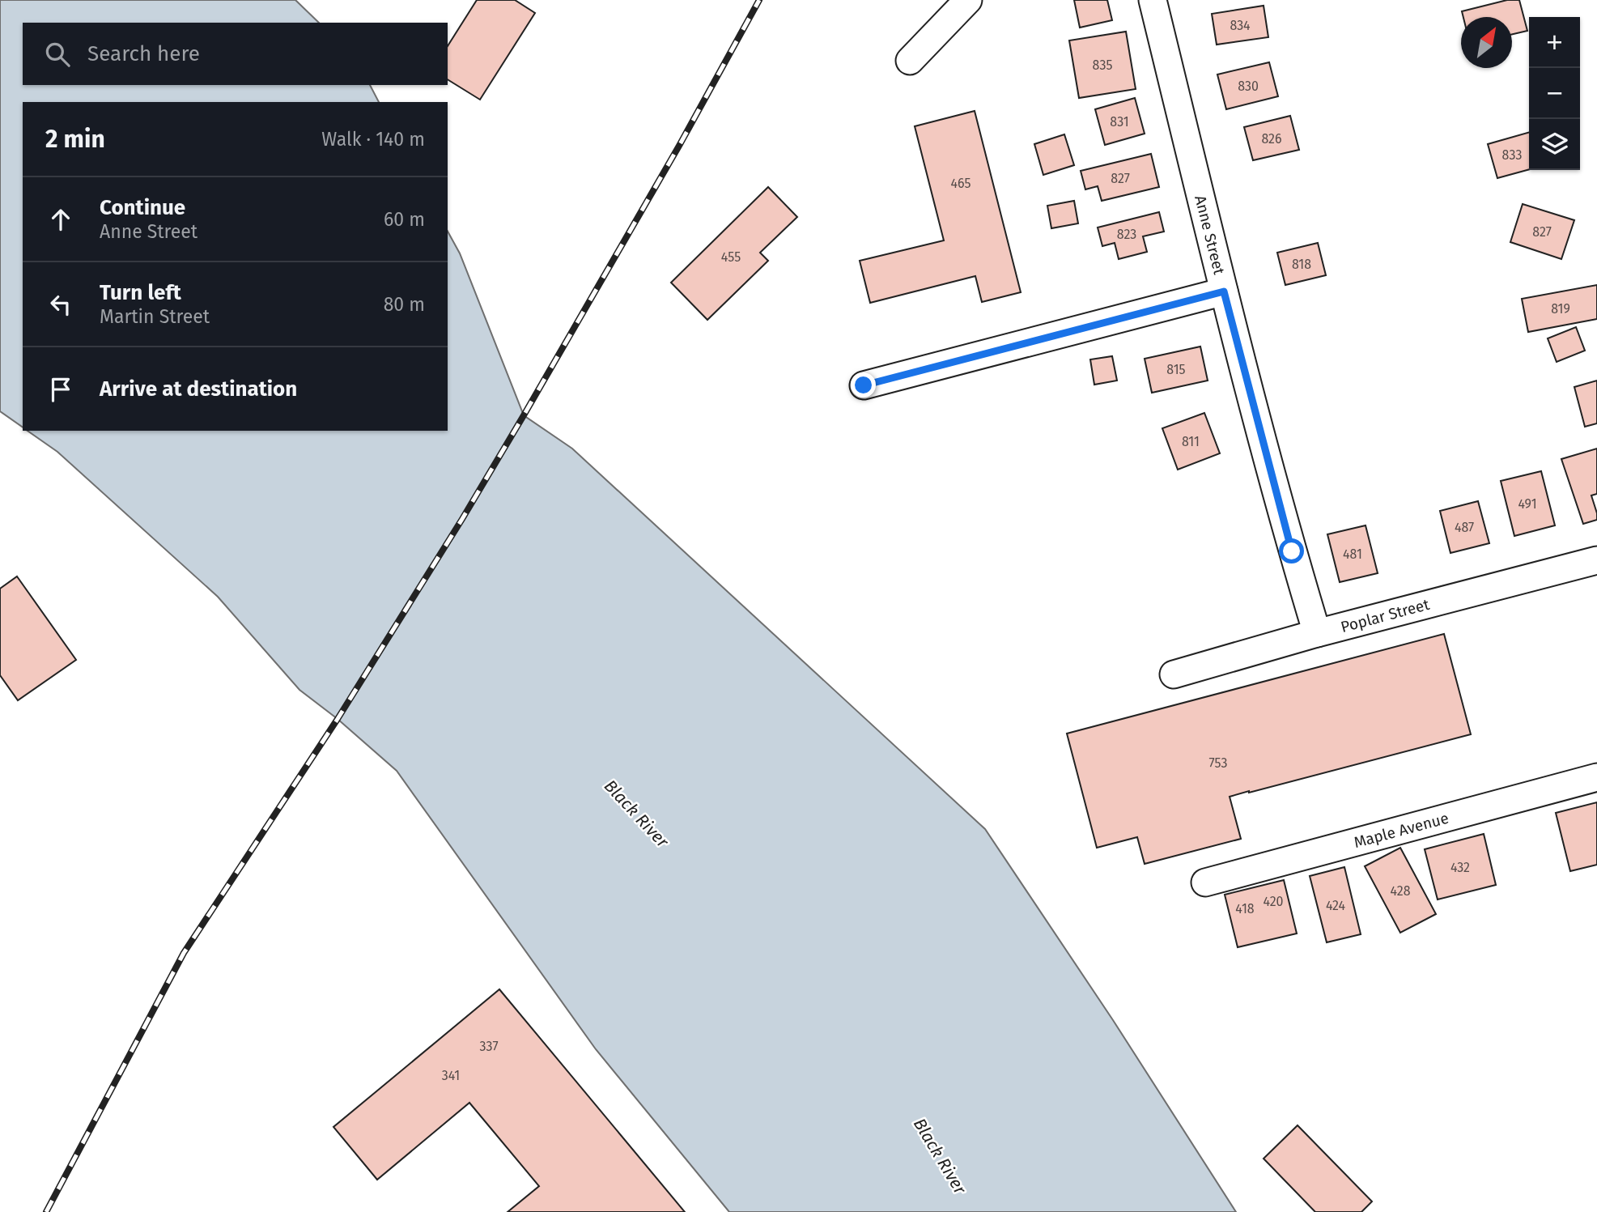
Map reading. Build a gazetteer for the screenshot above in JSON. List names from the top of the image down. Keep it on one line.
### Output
{"streets":{"street":["Anne Street","Poplar Street","Maple Avenue"]},"crossings":[["Anne Street","Poplar Street"]],"water":["Black River"],"house_numbers":["834","835","830","831","826","833","827","465","827","823","455","818","819","815","811","491","487","481","753","432","428","420","424","418","337","341"],"north":"top right","page":{"map_buttons":["+","−"],"search":"Search here","heading":["2 min","Walk · 140 m"],"list":[["Continue","Anne Street","60 m"],["Turn left","Martin Street","80 m"],"Arrive at destination"]}}
